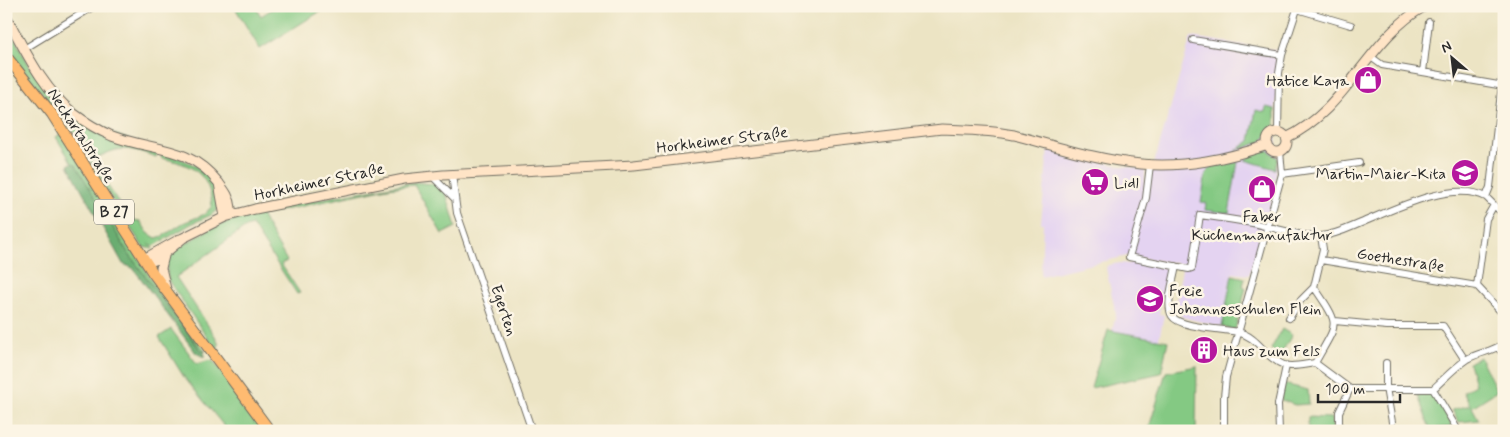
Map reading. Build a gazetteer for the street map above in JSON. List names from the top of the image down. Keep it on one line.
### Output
{"streets":{"main road":["Neckartalstraße","Horkheimer Straße","B 27"],"street":["Goethestraße","Egerten"]},"crossings":[["Neckartalstraße","Horkheimer Straße"],["Neckartalstraße","B 27"],["Horkheimer Straße","B 27"],["Horkheimer Straße","Egerten"]],"places":{"shop":["Hatice Kaya","Faber Küchenmanufaktur"],"school or university":["Martin-Maier-Kita","Freie Johannesschulen Flein"],"supermarket":["Lidl"],"building":["Haus zum Fels"]},"scale_bar":"100 m","north":"top left"}
